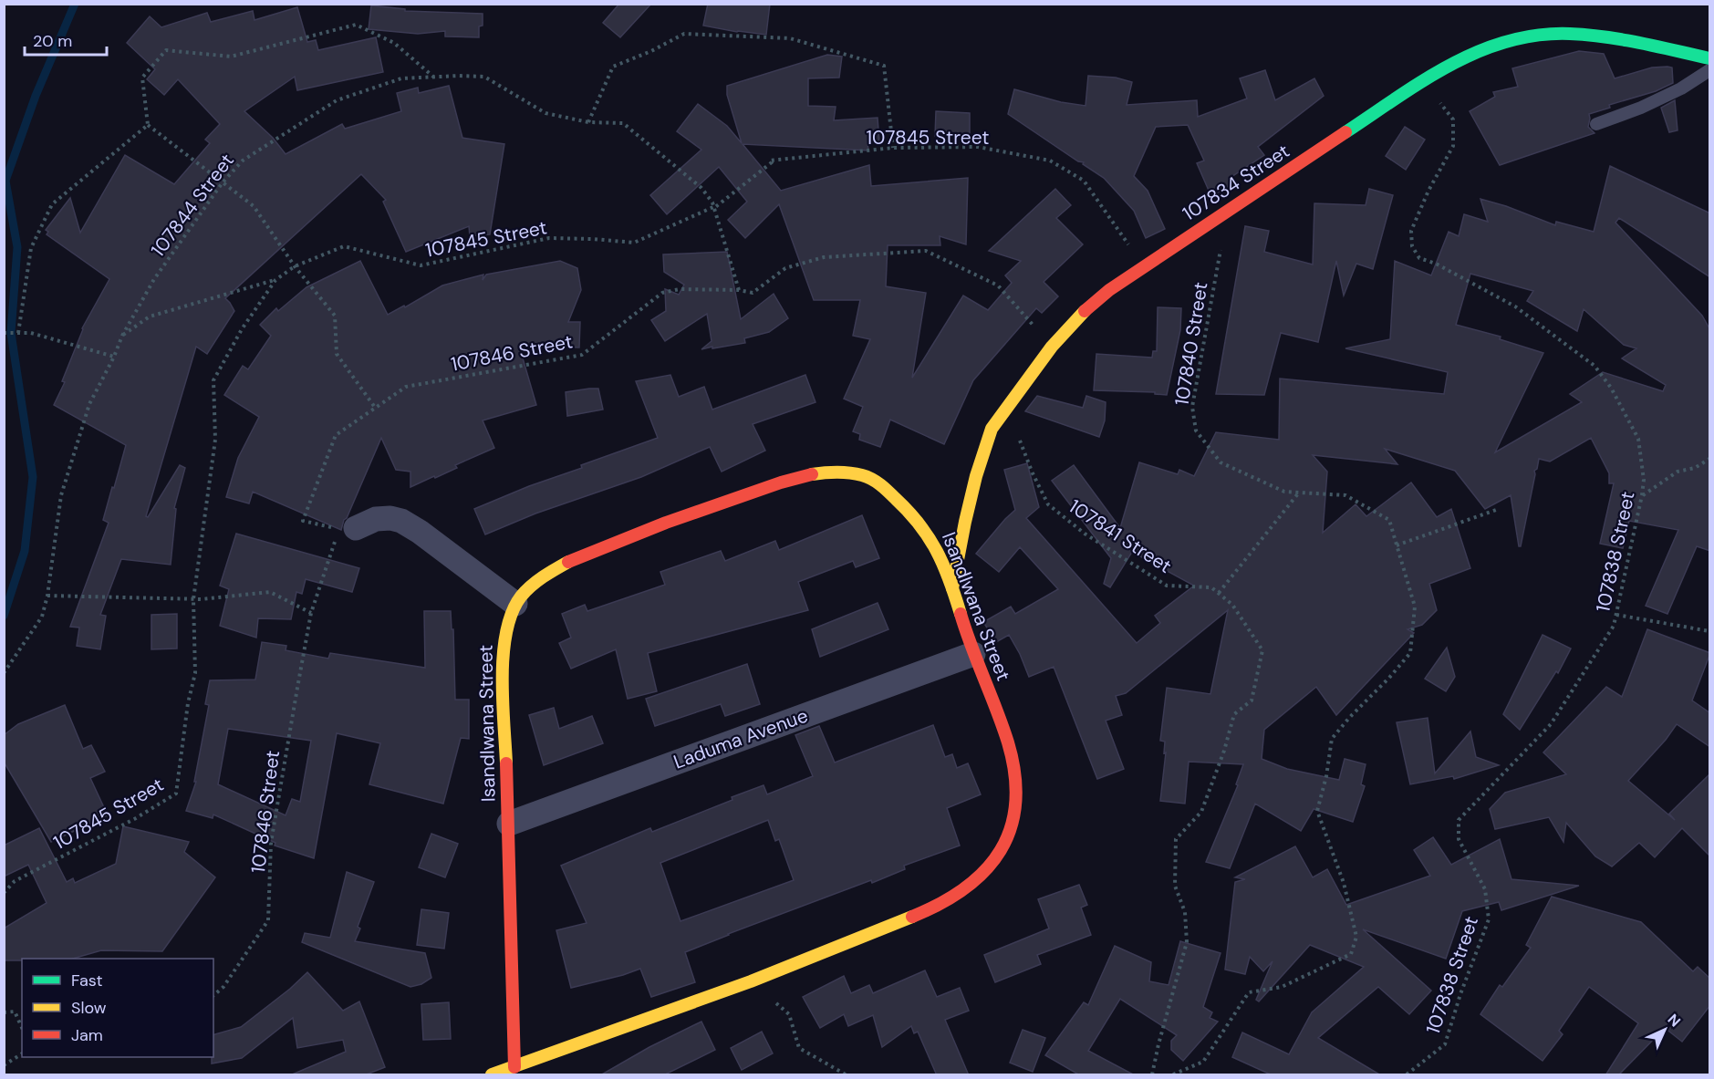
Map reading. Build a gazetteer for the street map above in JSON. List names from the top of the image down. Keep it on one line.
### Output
{"streets":{"street":["107834 Street","Isandlwana Street","Laduma Avenue"],"path":["107845 Street","107844 Street","107840 Street","107846 Street","107841 Street","107838 Street"]},"crossings":[["107845 Street","107834 Street"],["107845 Street","107844 Street"],["107834 Street","107840 Street"],["107834 Street","107846 Street"],["107834 Street","107841 Street"],["107834 Street","107838 Street"],["107834 Street","Isandlwana Street"],["Isandlwana Street","Laduma Avenue"]],"legend":["Fast","Slow","Jam"],"scale_bar":"20 m","north":"top right"}
